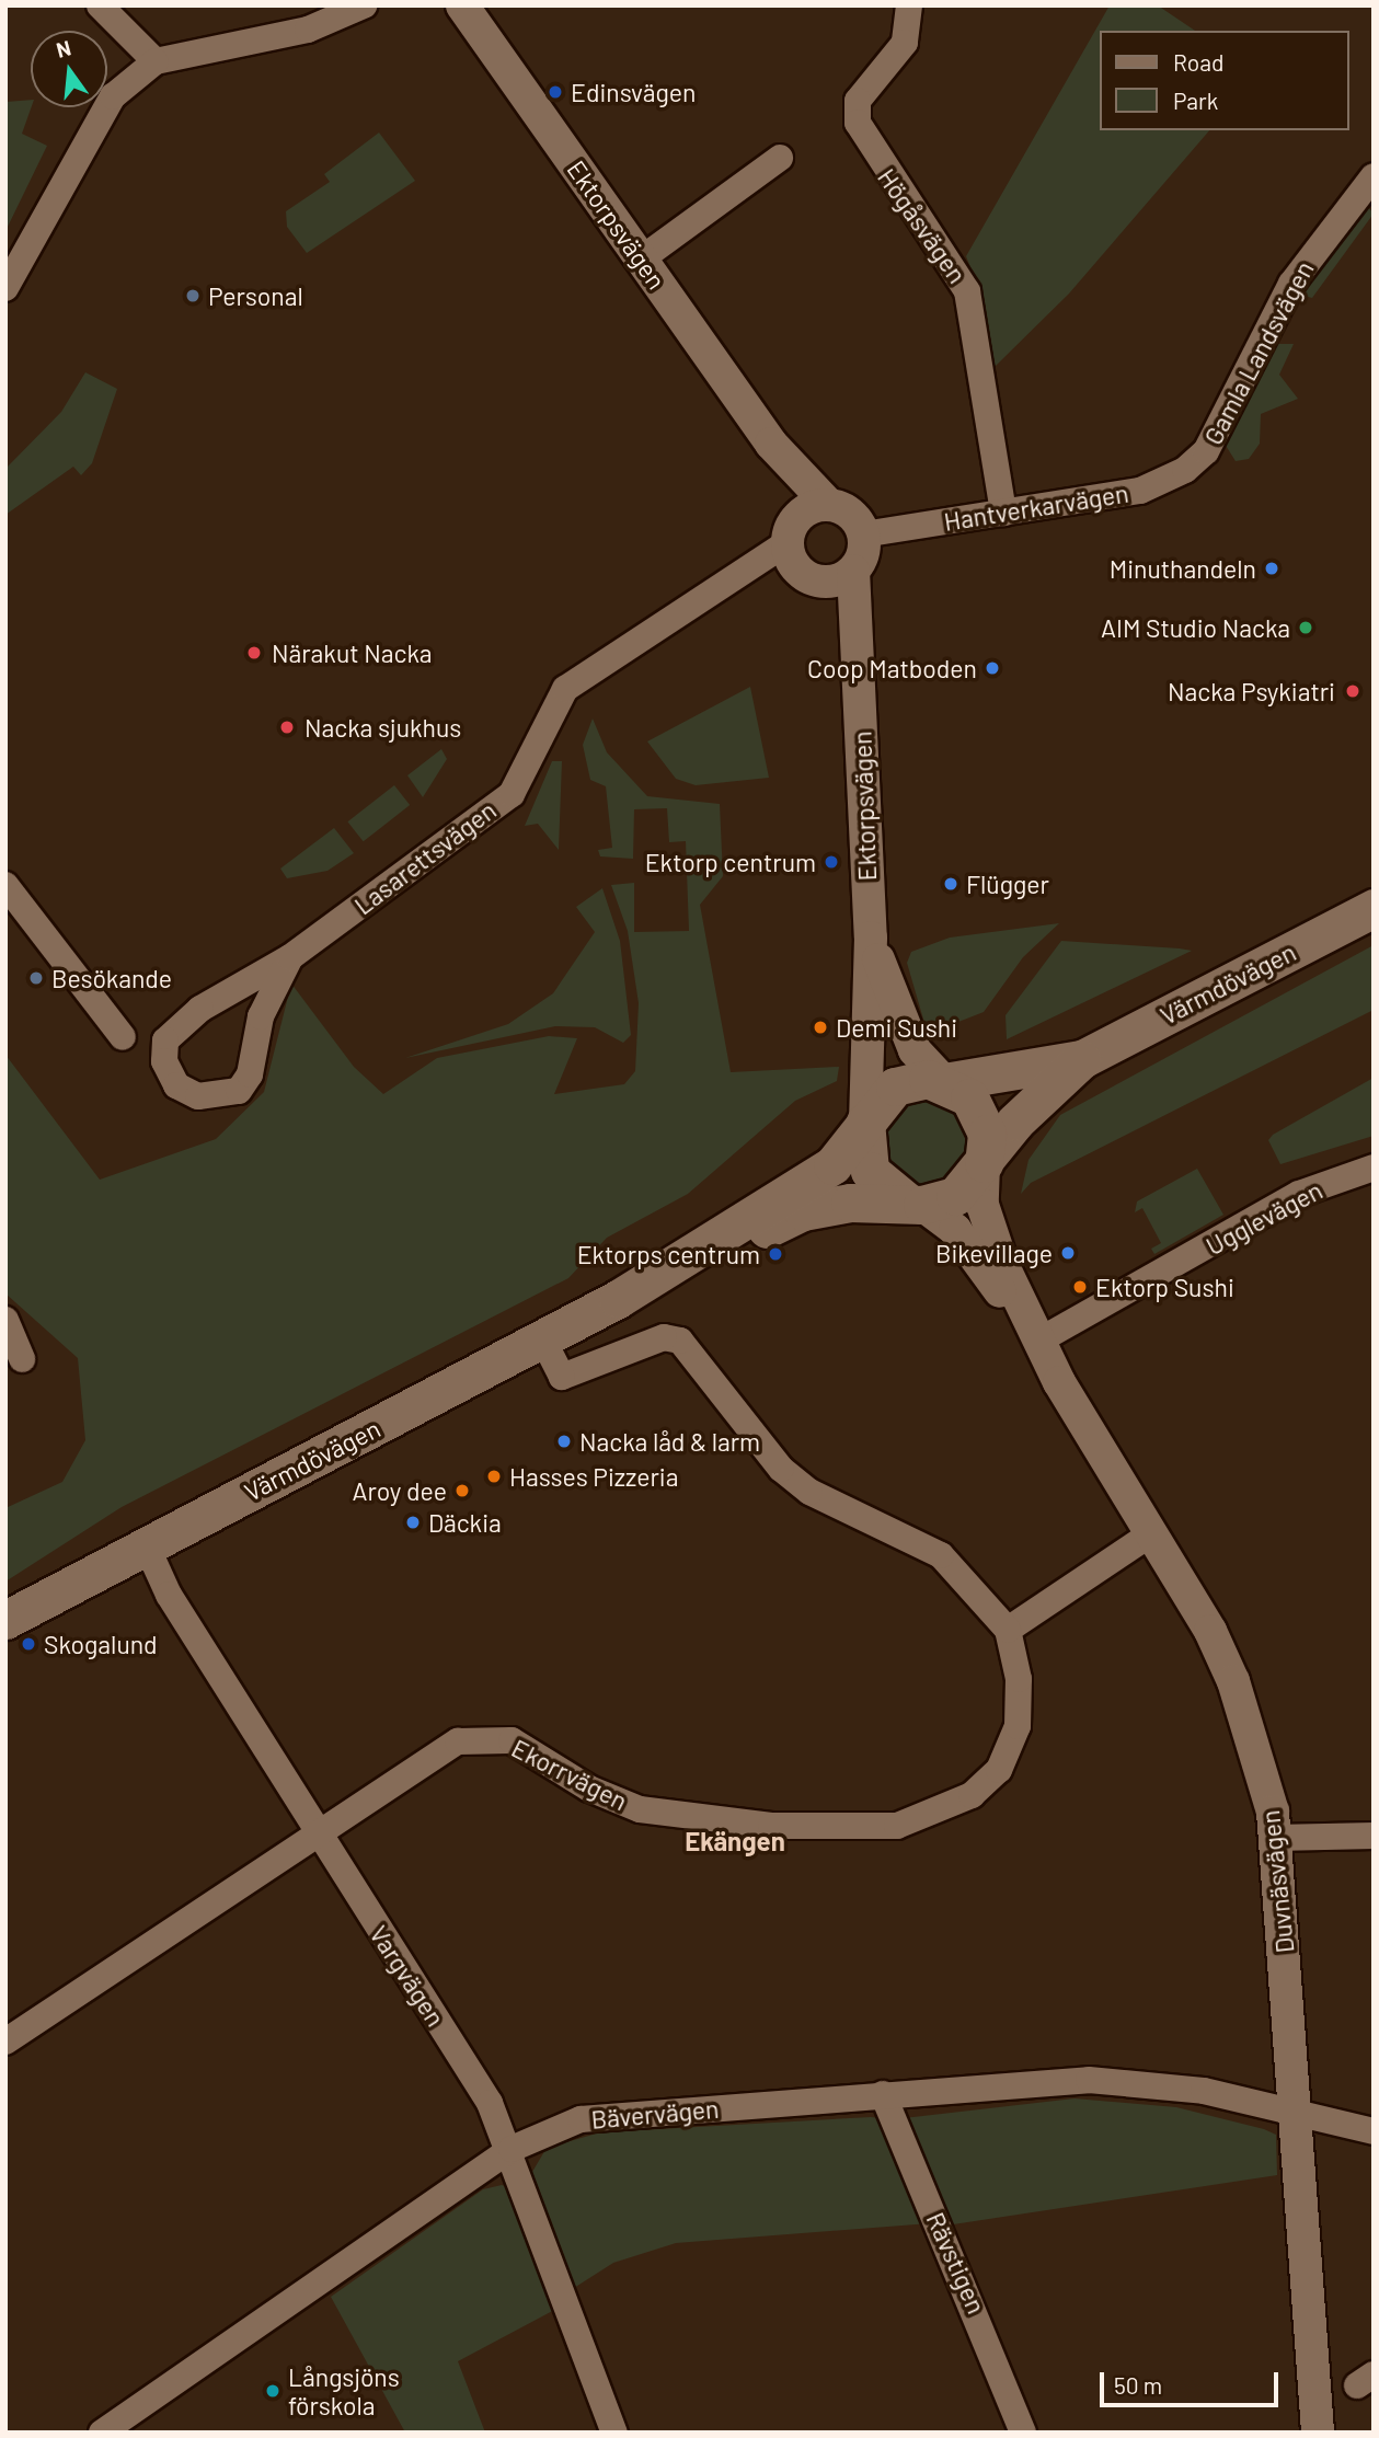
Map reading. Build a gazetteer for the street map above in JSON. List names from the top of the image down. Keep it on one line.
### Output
{"streets":{"main road":["Värmdövägen"],"street":["Ektorpsvägen","Högåsvägen","Gamla Landsvägen","Hantverkarvägen","Lasarettsvägen","Ugglevägen","Ekorrvägen","Duvnäsvägen","Vargvägen","Bävervägen","Rävstigen"]},"crossings":[["Ektorpsvägen","Hantverkarvägen"],["Ektorpsvägen","Lasarettsvägen"],["Ektorpsvägen","Värmdövägen"],["Ektorpsvägen","Duvnäsvägen"],["Högåsvägen","Hantverkarvägen"],["Gamla Landsvägen","Hantverkarvägen"],["Hantverkarvägen","Lasarettsvägen"],["Värmdövägen","Ekorrvägen"],["Värmdövägen","Duvnäsvägen"],["Värmdövägen","Vargvägen"],["Ugglevägen","Duvnäsvägen"],["Ekorrvägen","Vargvägen"],["Duvnäsvägen","Bävervägen"],["Vargvägen","Bävervägen"],["Bävervägen","Rävstigen"]],"districts":["Ekängen"],"places":["Edinsvägen","Personal","Minuthandeln","AIM Studio Nacka","Närakut Nacka","Coop Matboden","Nacka Psykiatri","Nacka sjukhus","Ektorp centrum","Flügger","Besökande","Demi Sushi","Bikevillage","Ektorps centrum","Ektorp Sushi","Nacka låd & larm","Hasses Pizzeria","Aroy dee","Däckia","Skogalund","Långsjöns förskola"],"legend":["Road","Park"],"scale_bar":"50 m","north":"top"}
